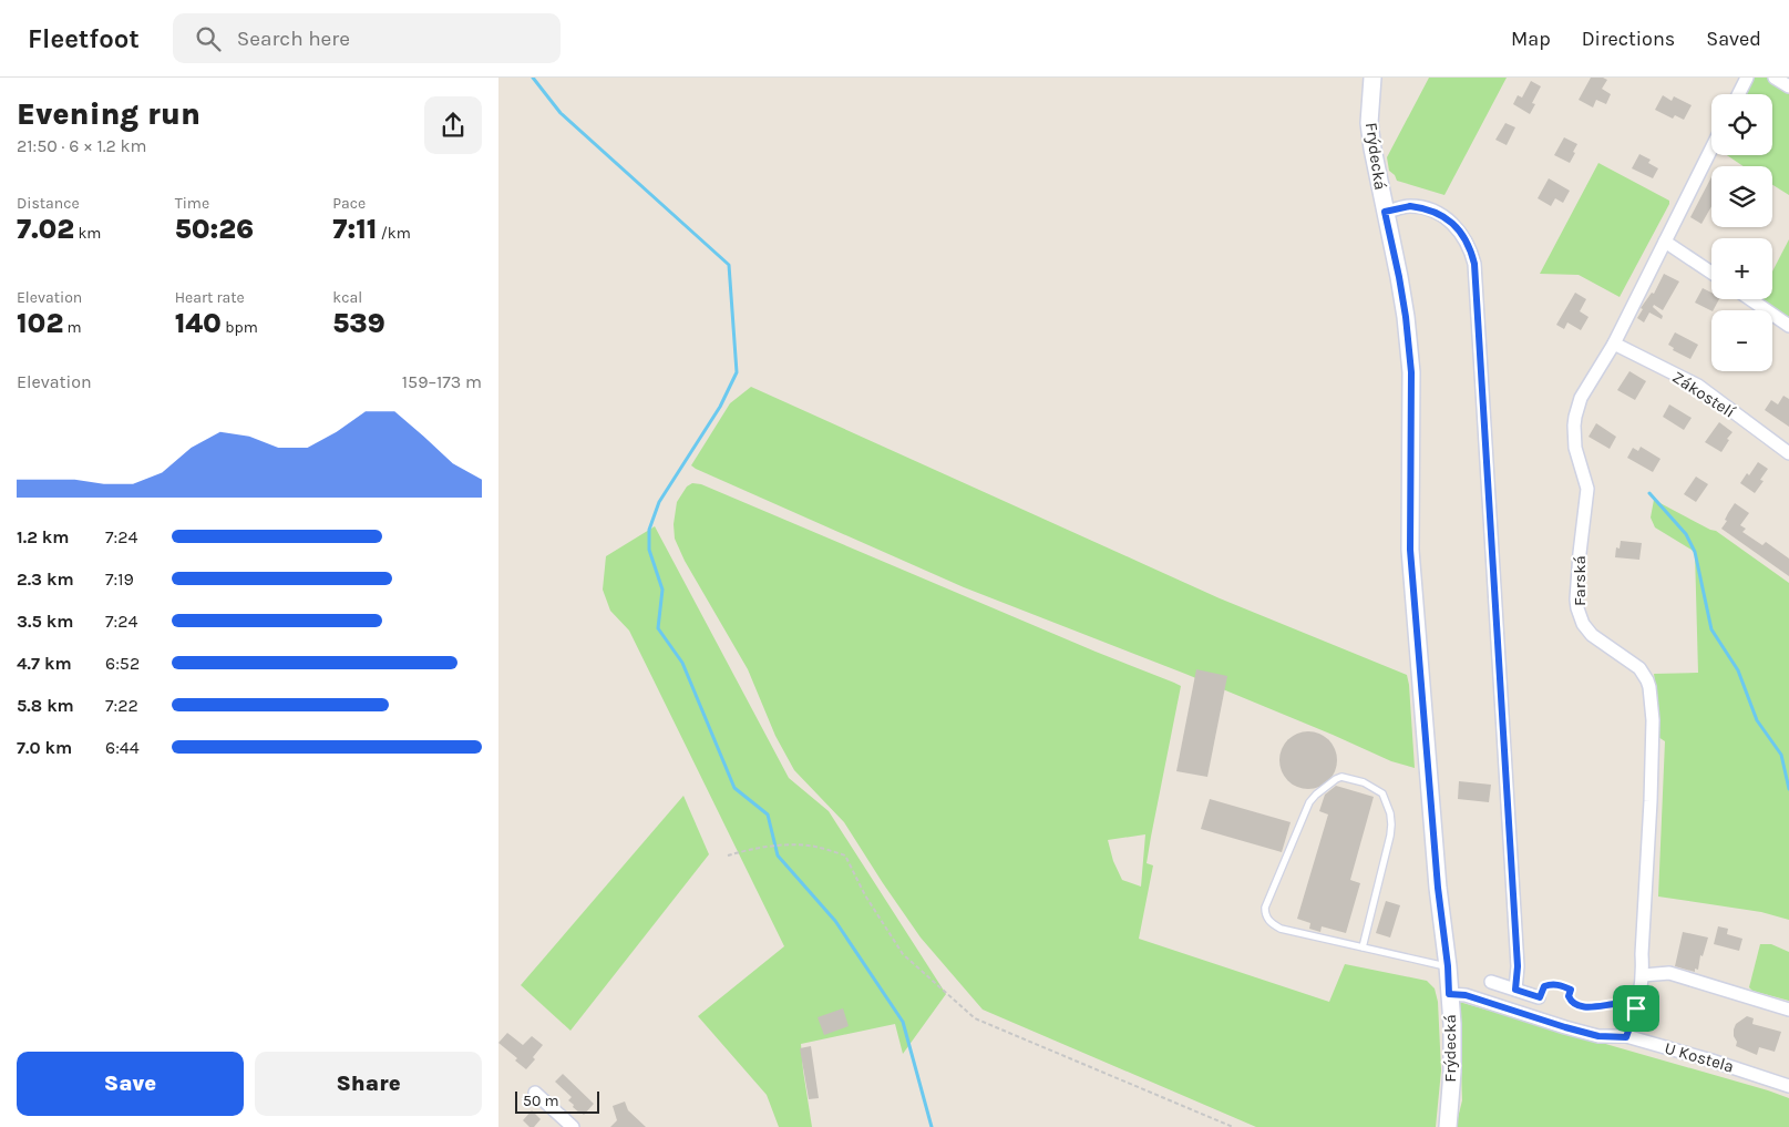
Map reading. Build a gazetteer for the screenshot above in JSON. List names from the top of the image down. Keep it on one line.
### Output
{"streets":{"street":["Frýdecká","Zákostelí","Farská","U Kostela"]},"crossings":[["Frýdecká","U Kostela"],["Zákostelí","Farská"],["Farská","U Kostela"]],"scale_bar":"50 m","page":{"header":"Fleetfoot","search":"Search here","nav":["Map","Directions","Saved"],"heading":["Evening run","21:50 · 6 × 1.2 km"],"map_buttons":["+","−"],"stats":[["Distance","7.02 km"],["Time","50:26"],["Pace","7:11 /km"],["Elevation","102 m"],["Heart rate","140 bpm"],["kcal","539"]],"chart":["Elevation","159–173 m"],"list":[{"name":"1.2 km","note":"7:24"},{"name":"2.3 km","note":"7:19"},{"name":"3.5 km","note":"7:24"},{"name":"4.7 km","note":"6:52"},{"name":"5.8 km","note":"7:22"},{"name":"7.0 km","note":"6:44"}],"buttons":["Save","Share"],"scale":"50 m"}}
